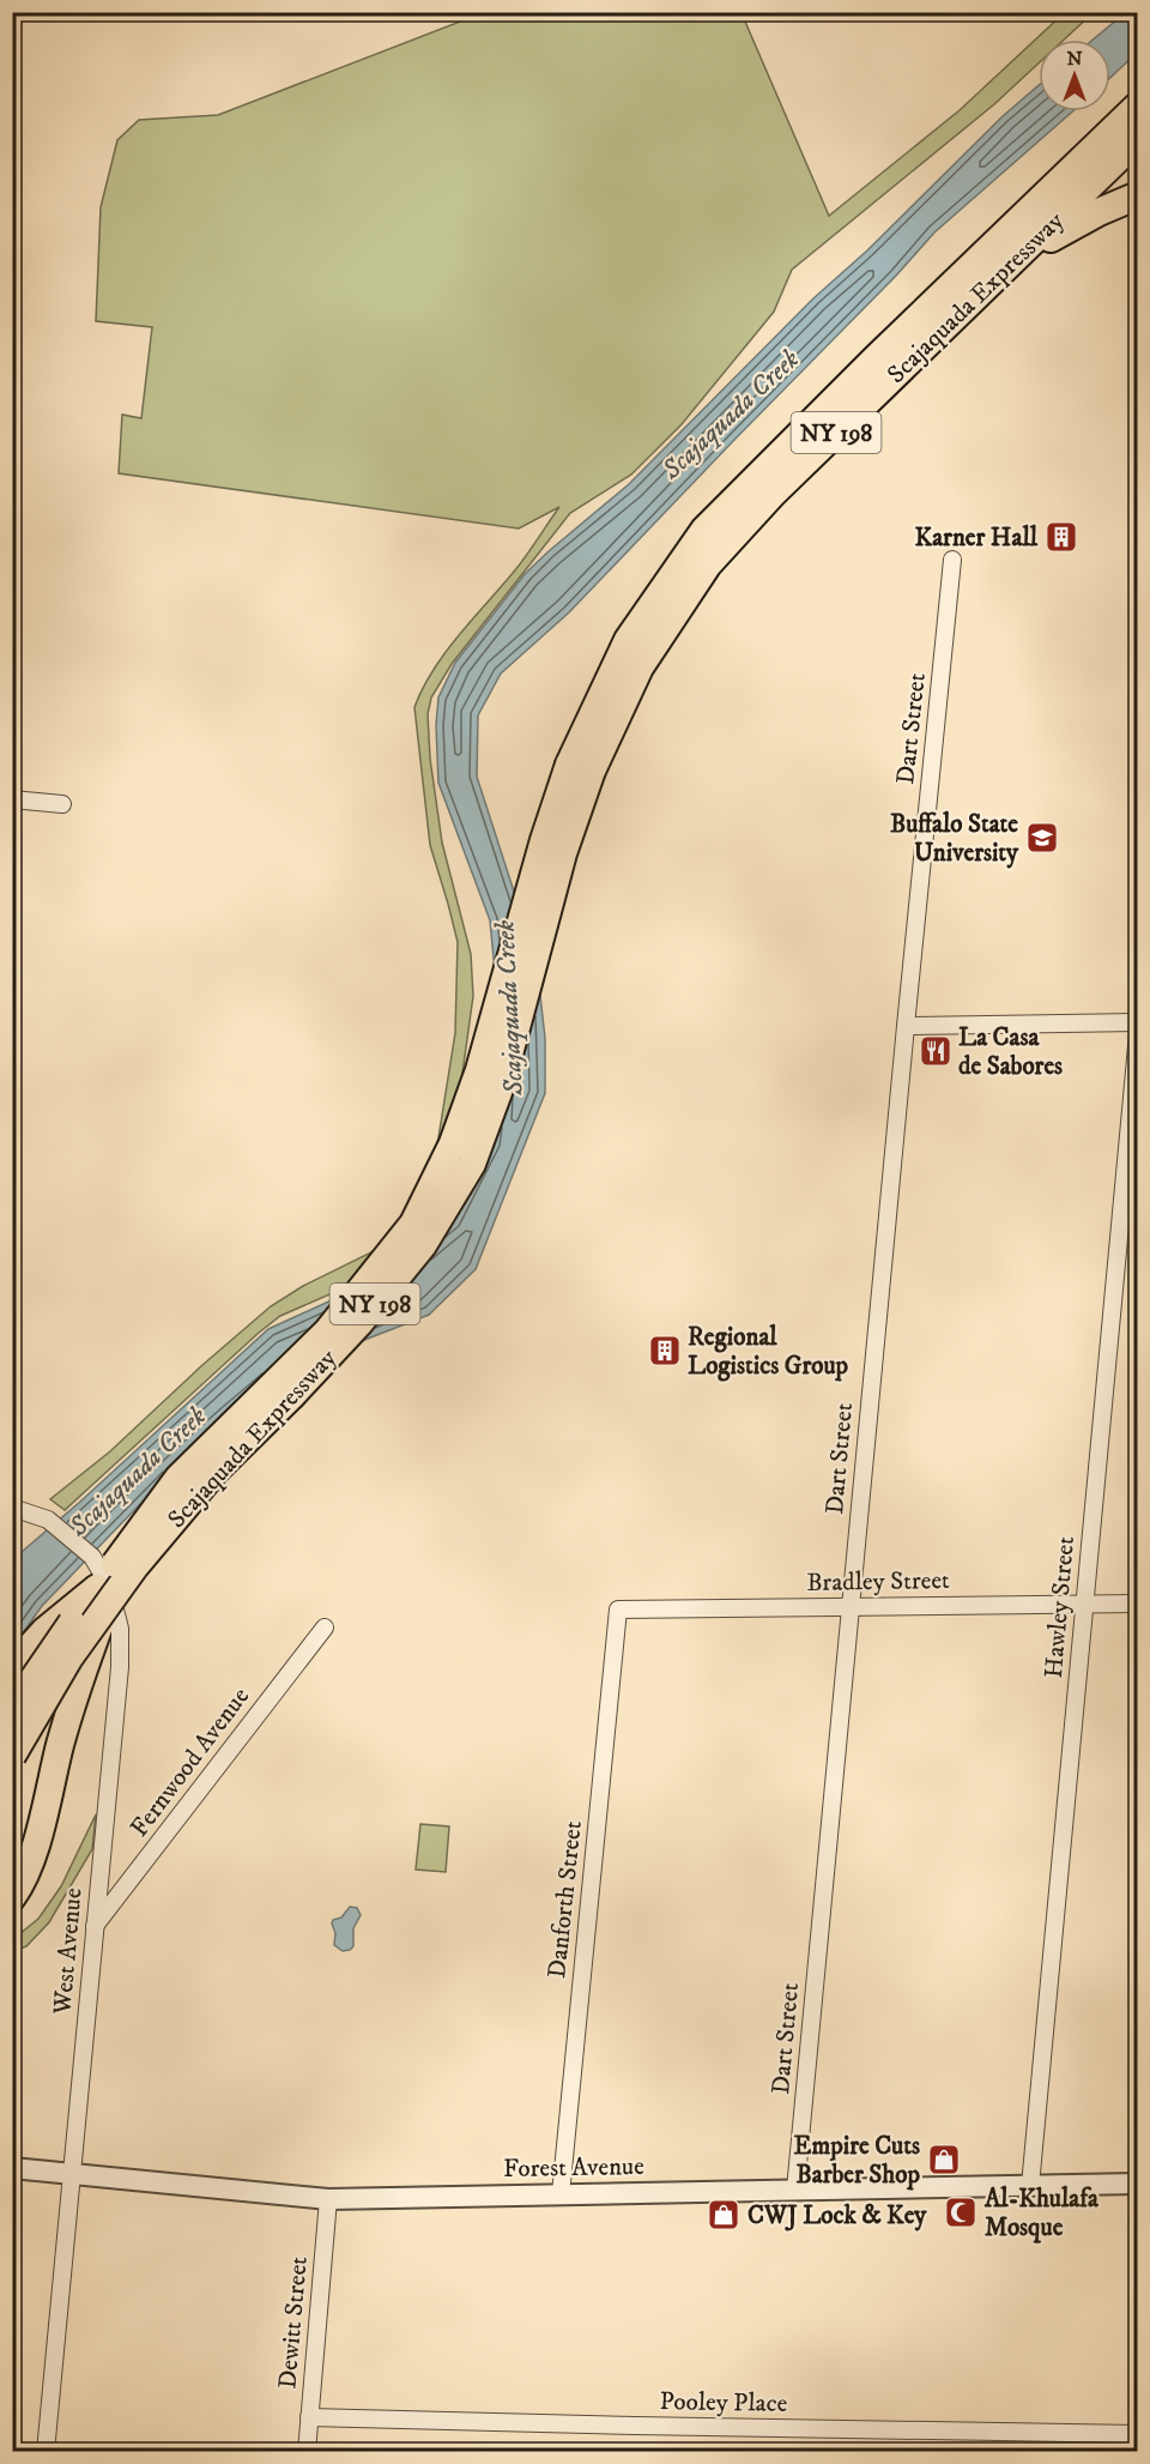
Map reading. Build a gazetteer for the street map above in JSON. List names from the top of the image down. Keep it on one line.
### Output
{"streets":{"highway":["Scajaquada Expressway","NY 198"],"street":["Dart Street","Bradley Street","Hawley Street","Fernwood Avenue","Danforth Street","West Avenue","Forest Avenue","Dewitt Street","Pooley Place"]},"crossings":[["Dart Street","Bradley Street"],["Dart Street","Forest Avenue"],["Bradley Street","Hawley Street"],["Bradley Street","Danforth Street"],["Hawley Street","Forest Avenue"],["Fernwood Avenue","West Avenue"],["Danforth Street","Forest Avenue"],["West Avenue","Forest Avenue"],["Forest Avenue","Dewitt Street"],["Dewitt Street","Pooley Place"]],"water":["Scajaquada Creek"],"places":{"building":["Karner Hall","Regional Logistics Group"],"school or university":["Buffalo State University"],"restaurant":["La Casa de Sabores"],"shop":["Empire Cuts Barber Shop","CWJ Lock & Key"],"mosque":["Al-Khulafa Mosque"]},"north":"top"}
